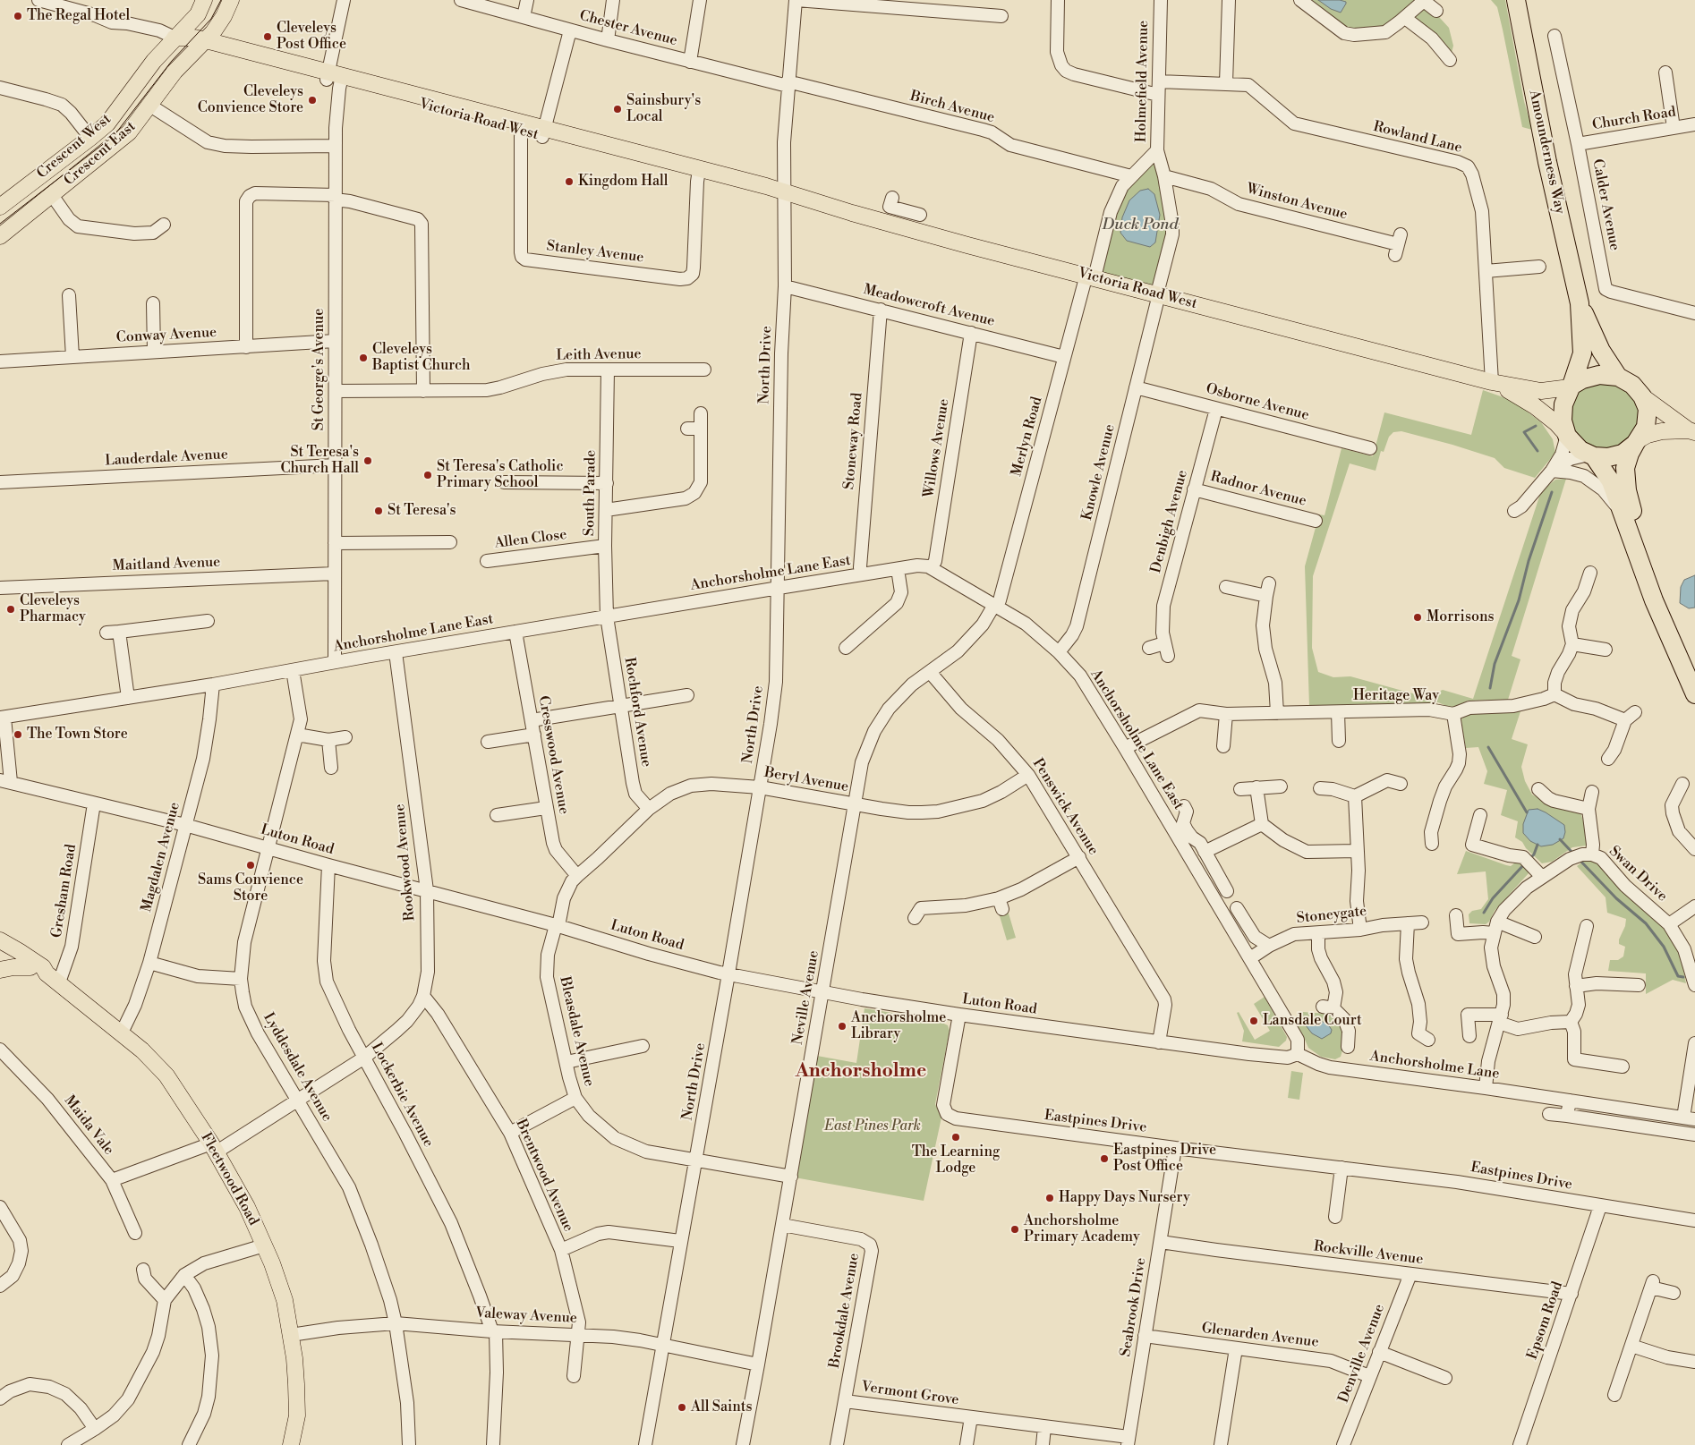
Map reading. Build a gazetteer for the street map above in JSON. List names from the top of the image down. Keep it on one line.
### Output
{"streets":{"highway":["Amounderness Way"],"main road":["Victoria Road West","Crescent West","Crescent East","Fleetwood Road"],"street":["Chester Avenue","Holmefield Avenue","Birch Avenue","Church Road","Rowland Lane","Winston Avenue","Calder Avenue","Stanley Avenue","Meadowcroft Avenue","Conway Avenue","Leith Avenue","North Drive","St George's Avenue","Osborne Avenue","Merlyn Road","Stoneway Road","Willows Avenue","Lauderdale Avenue","Knowle Avenue","Radnor Avenue","South Parade","Denbigh Avenue","Allen Close","Maitland Avenue","Anchorsholme Lane East","Heritage Way","Rochford Avenue","Cresswood Avenue","Beryl Avenue","Penswick Avenue","Luton Road","Magdalen Avenue","Rookwood Avenue","Swan Drive","Gresham Road","Stoneygate","Neville Avenue","Bleasdale Avenue","Anchorsholme Lane","Lyddesdale Avenue","Lockerbie Avenue","Eastpines Drive","Maida Vale","Brentwood Avenue","Rockville Avenue","Seabrook Drive","Brookdale Avenue","Valeway Avenue","Epsom Road","Glenarden Avenue","Denville Avenue","Vermont Grove"]},"crossings":[["Chester Avenue","Birch Avenue"],["Chester Avenue","North Drive"],["Holmefield Avenue","Victoria Road West"],["Holmefield Avenue","Rowland Lane"],["Holmefield Avenue","Winston Avenue"],["Holmefield Avenue","Merlyn Road"],["Holmefield Avenue","Knowle Avenue"],["Birch Avenue","North Drive"],["Birch Avenue","Merlyn Road"],["Church Road","Calder Avenue"],["Victoria Road West","Rowland Lane"],["Victoria Road West","Crescent West"],["Victoria Road West","Amounderness Way"],["Victoria Road West","Crescent East"],["Victoria Road West","Stanley Avenue"],["Victoria Road West","North Drive"],["Victoria Road West","St George's Avenue"],["Victoria Road West","Merlyn Road"],["Victoria Road West","Knowle Avenue"],["Meadowcroft Avenue","North Drive"],["Meadowcroft Avenue","Merlyn Road"],["Meadowcroft Avenue","Stoneway Road"],["Meadowcroft Avenue","Willows Avenue"],["Conway Avenue","St George's Avenue"],["Leith Avenue","St George's Avenue"],["Leith Avenue","South Parade"],["North Drive","Anchorsholme Lane East"],["North Drive","Beryl Avenue"],["North Drive","Luton Road"],["North Drive","Bleasdale Avenue"],["North Drive","Valeway Avenue"],["St George's Avenue","Lauderdale Avenue"],["St George's Avenue","Maitland Avenue"],["St George's Avenue","Anchorsholme Lane East"],["Osborne Avenue","Knowle Avenue"],["Osborne Avenue","Denbigh Avenue"],["Merlyn Road","Anchorsholme Lane East"],["Merlyn Road","Neville Avenue"],["Stoneway Road","Anchorsholme Lane East"],["Willows Avenue","Anchorsholme Lane East"],["Knowle Avenue","Anchorsholme Lane East"],["Radnor Avenue","Denbigh Avenue"],["South Parade","Allen Close"],["South Parade","Anchorsholme Lane East"],["South Parade","Rochford Avenue"],["Anchorsholme Lane East","Heritage Way"],["Anchorsholme Lane East","Rochford Avenue"],["Anchorsholme Lane East","Cresswood Avenue"],["Anchorsholme Lane East","Luton Road"],["Anchorsholme Lane East","Magdalen Avenue"],["Anchorsholme Lane East","Rookwood Avenue"],["Anchorsholme Lane East","Stoneygate"],["Anchorsholme Lane East","Neville Avenue"],["Anchorsholme Lane East","Anchorsholme Lane"],["Anchorsholme Lane East","Lyddesdale Avenue"],["Rochford Avenue","Beryl Avenue"],["Cresswood Avenue","Beryl Avenue"],["Beryl Avenue","Penswick Avenue"],["Beryl Avenue","Luton Road"],["Beryl Avenue","Neville Avenue"],["Beryl Avenue","Bleasdale Avenue"],["Penswick Avenue","Luton Road"],["Penswick Avenue","Neville Avenue"],["Luton Road","Magdalen Avenue"],["Luton Road","Rookwood Avenue"],["Luton Road","Gresham Road"],["Luton Road","Neville Avenue"],["Luton Road","Bleasdale Avenue"],["Luton Road","Anchorsholme Lane"],["Luton Road","Lyddesdale Avenue"],["Luton Road","Lockerbie Avenue"],["Luton Road","Eastpines Drive"],["Magdalen Avenue","Fleetwood Road"],["Rookwood Avenue","Lyddesdale Avenue"],["Rookwood Avenue","Lockerbie Avenue"],["Rookwood Avenue","Maida Vale"],["Rookwood Avenue","Brentwood Avenue"],["Rookwood Avenue","Fleetwood Road"],["Gresham Road","Fleetwood Road"],["Neville Avenue","Bleasdale Avenue"],["Neville Avenue","Brookdale Avenue"],["Neville Avenue","Valeway Avenue"],["Lyddesdale Avenue","Valeway Avenue"],["Lockerbie Avenue","Valeway Avenue"],["Eastpines Drive","Seabrook Drive"],["Eastpines Drive","Epsom Road"],["Brentwood Avenue","Valeway Avenue"],["Fleetwood Road","Valeway Avenue"],["Rockville Avenue","Seabrook Drive"],["Rockville Avenue","Epsom Road"],["Rockville Avenue","Denville Avenue"],["Seabrook Drive","Glenarden Avenue"],["Seabrook Drive","Vermont Grove"],["Brookdale Avenue","Vermont Grove"],["Glenarden Avenue","Denville Avenue"]],"districts":["Anchorsholme"],"water":["Duck Pond"],"parks":["East Pines Park"],"places":["The Regal Hotel","Cleveleys Post Office","Cleveleys Convience Store","Sainsbury's Local","Kingdom Hall","Cleveleys Baptist Church","St Teresa's Church Hall","St Teresa's Catholic Primary School","St Teresa's","Cleveleys Pharmacy","Morrisons","The Town Store","Sams Convience Store","Lansdale Court","Anchorsholme Library","The Learning Lodge","Eastpines Drive Post Office","Happy Days Nursery","Anchorsholme Primary Academy","All Saints"]}
